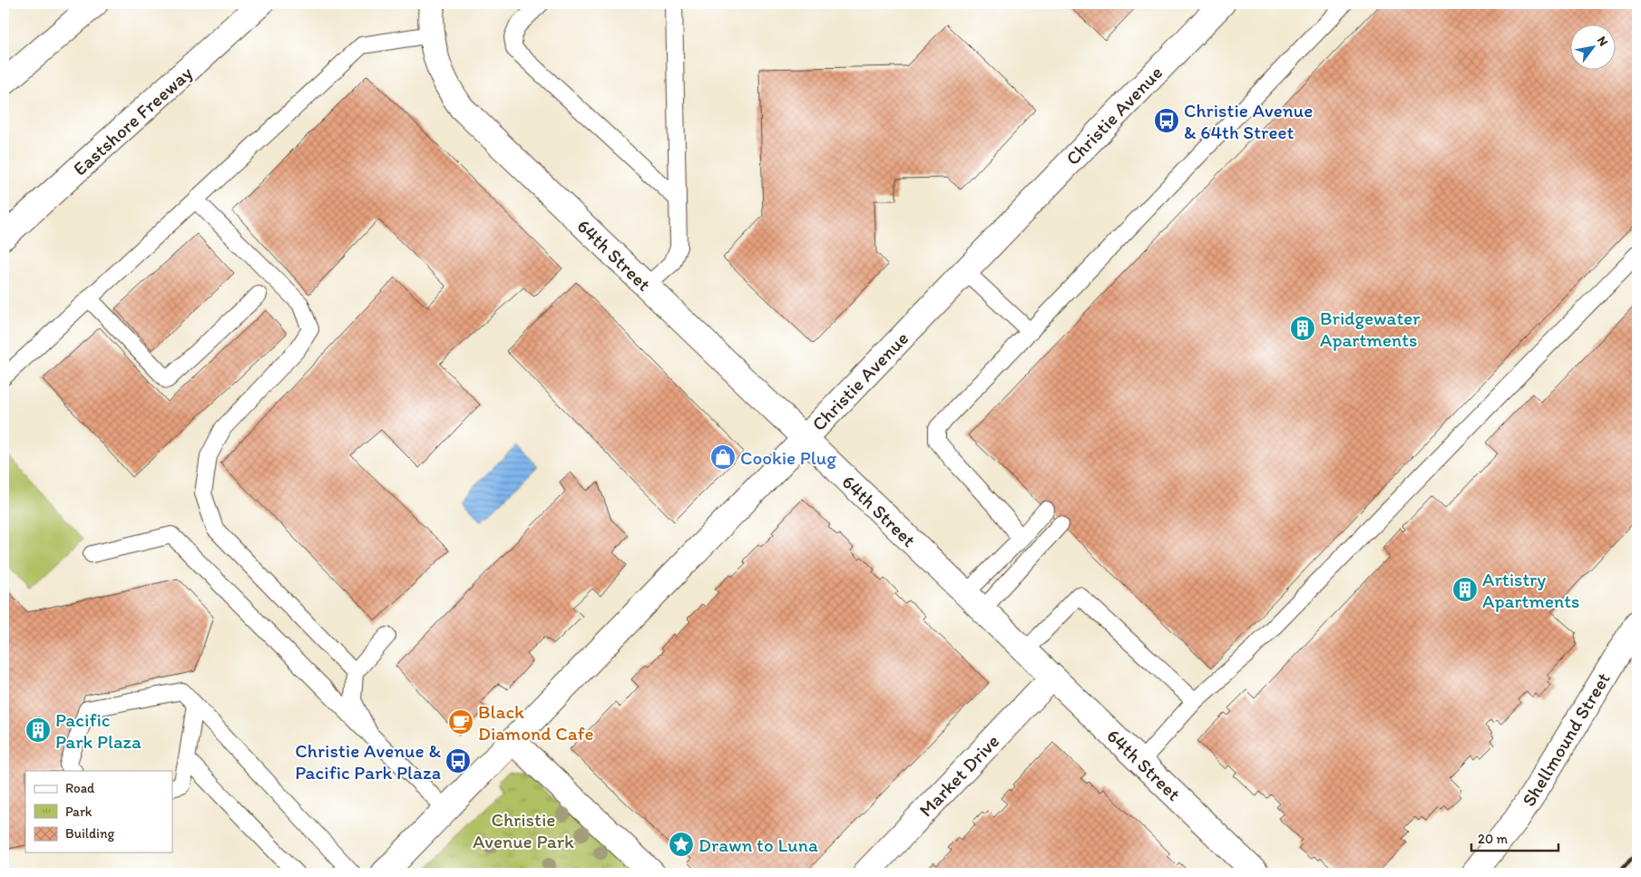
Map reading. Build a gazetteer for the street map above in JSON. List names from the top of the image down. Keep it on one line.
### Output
{"streets":{"main road":["Christie Avenue","Eastshore Freeway","64th Street","Shellmound Street","Market Drive"]},"crossings":[["Christie Avenue","64th Street"],["64th Street","Market Drive"]],"parks":["Christie Avenue Park"],"places":{"bus stop":["Christie Avenue & 64th Street","Christie Avenue & Pacific Park Plaza"],"building":["Bridgewater Apartments","Artistry Apartments","Pacific Park Plaza"],"shop":["Cookie Plug"],"cafe":["Black Diamond Cafe"],"place":["Drawn to Luna"]},"legend":["Road","Park","Building"],"scale_bar":"20 m","north":"top right"}
